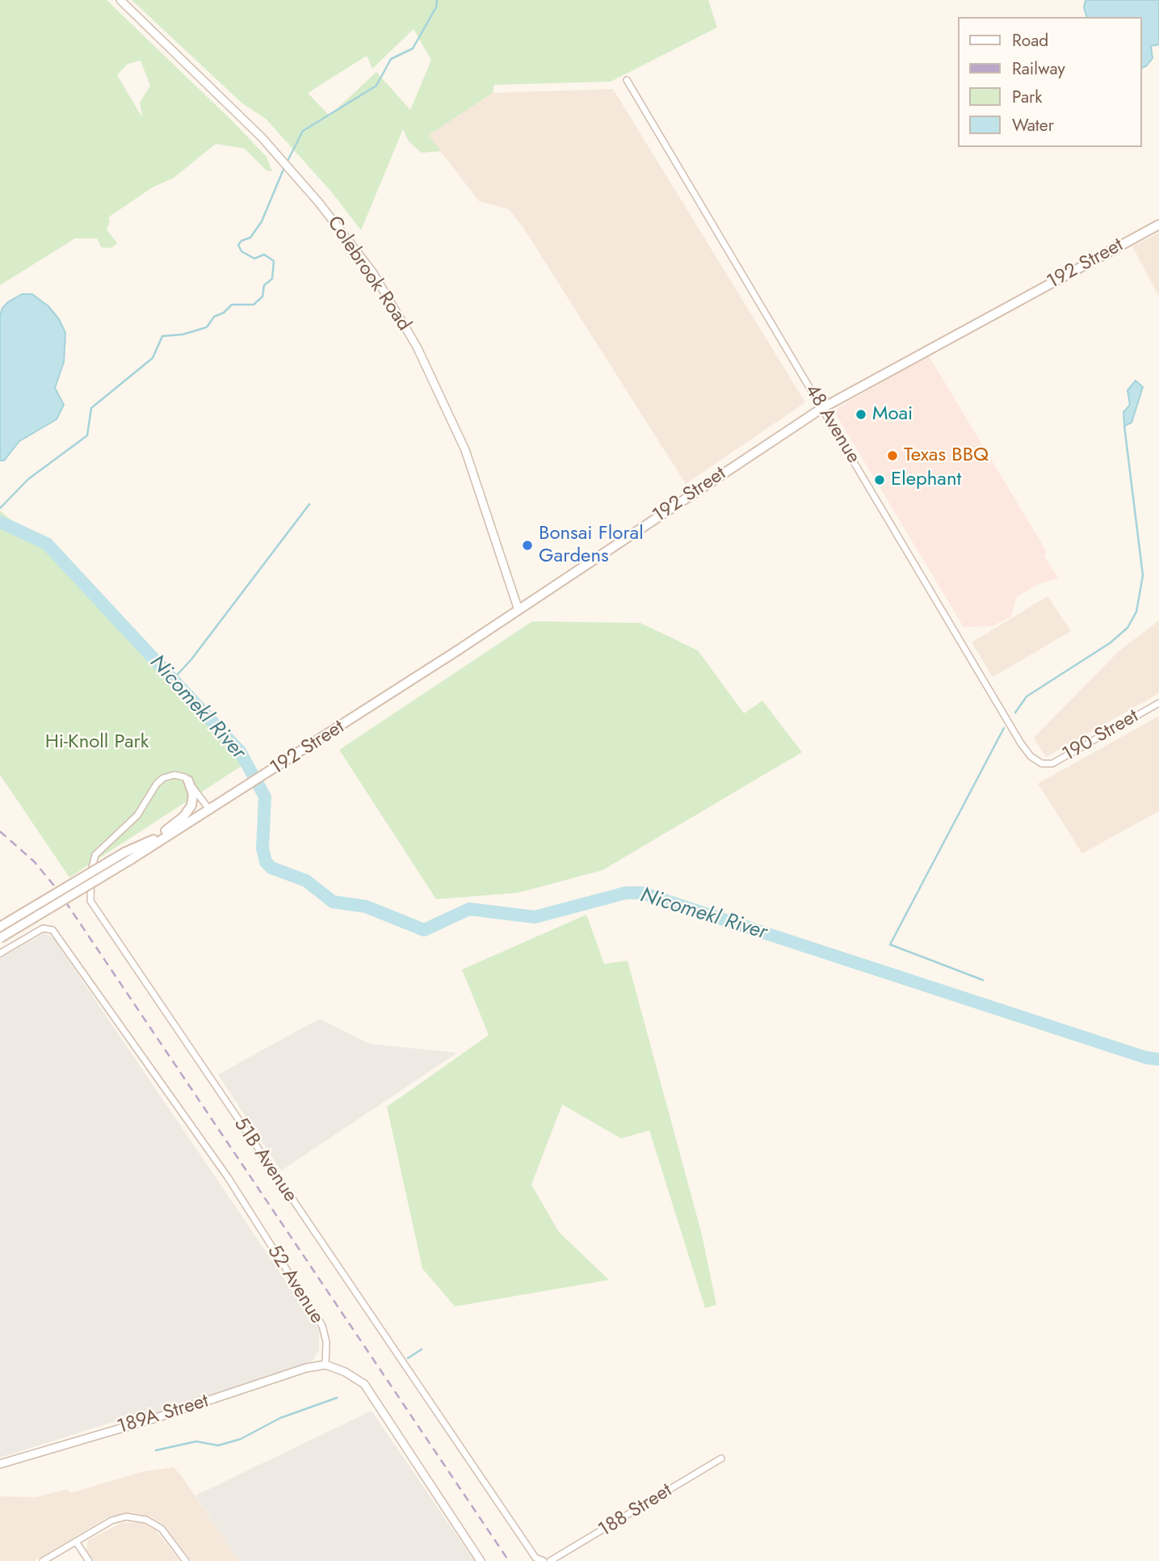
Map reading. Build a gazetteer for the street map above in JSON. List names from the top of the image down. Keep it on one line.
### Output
{"streets":{"main road":["192 Street"],"street":["Colebrook Road","48 Avenue","190 Street","51B Avenue","52 Avenue","189A Street","188 Street"]},"crossings":[["192 Street","Colebrook Road"],["192 Street","48 Avenue"],["48 Avenue","190 Street"],["52 Avenue","189A Street"]],"water":["Nicomekl River"],"parks":["Hi-Knoll Park"],"places":["Moai","Texas BBQ","Elephant","Bonsai Floral Gardens"],"legend":["Road","Railway","Park","Water"]}
